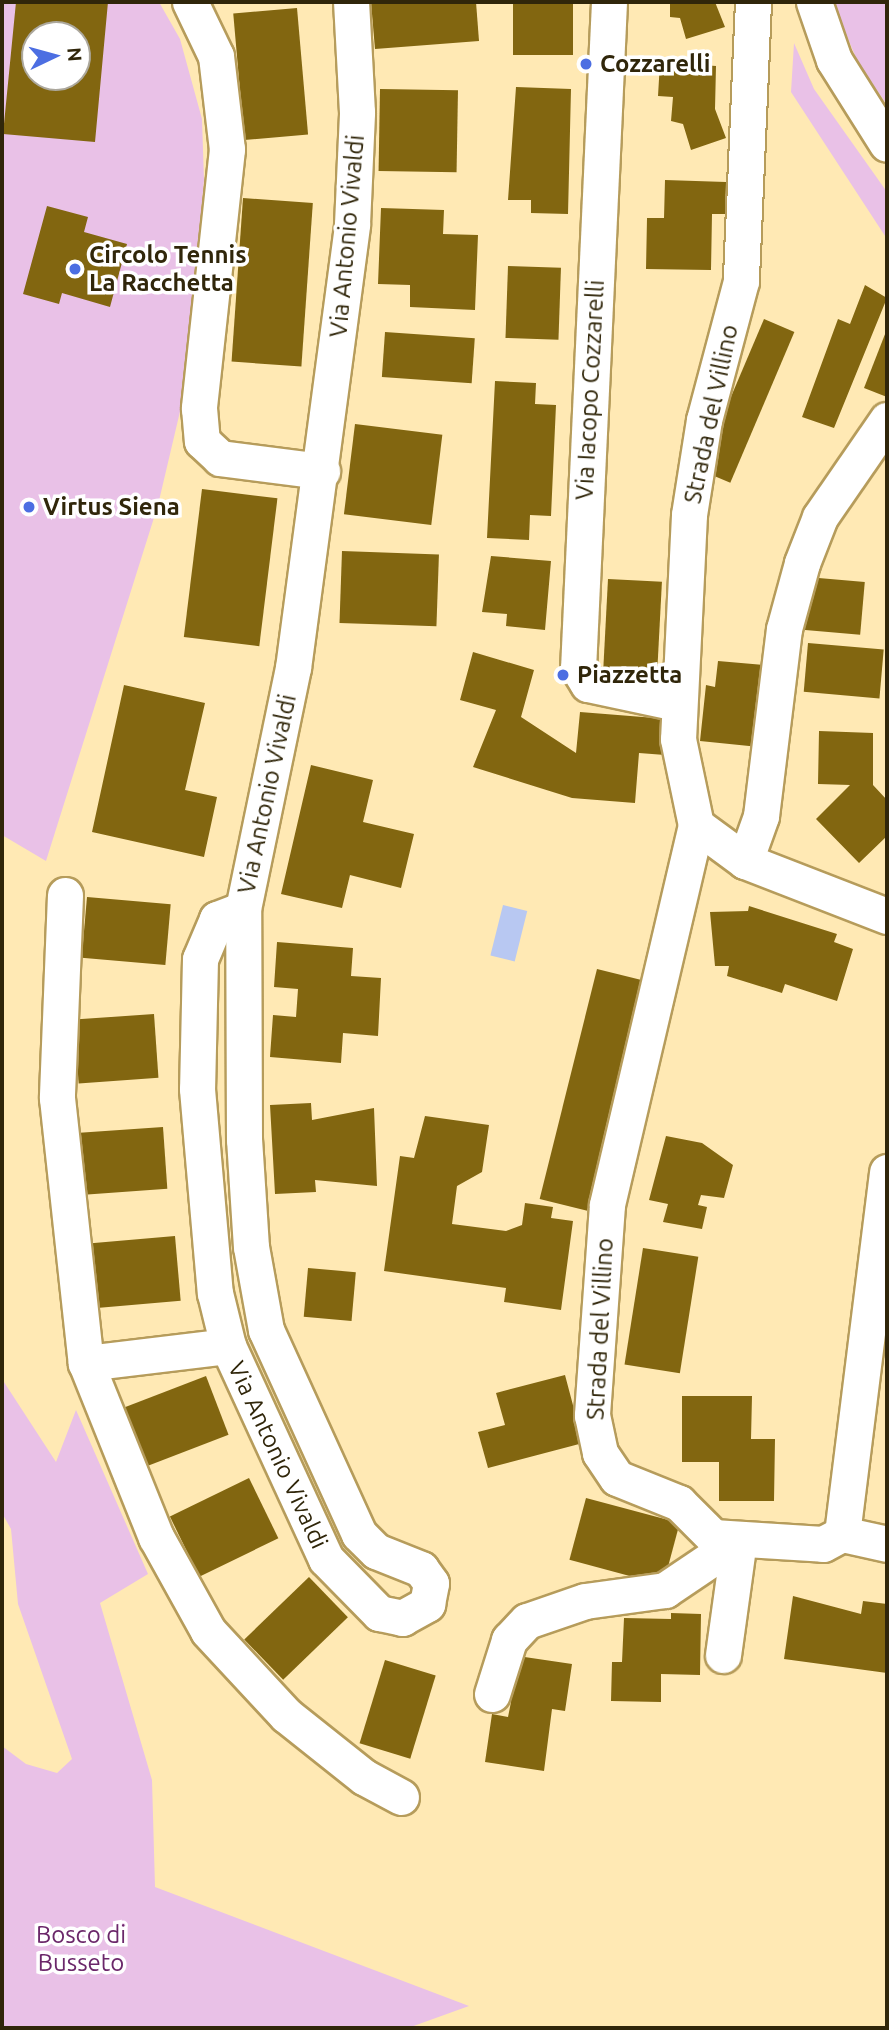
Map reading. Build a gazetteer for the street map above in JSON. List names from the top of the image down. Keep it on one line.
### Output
{"streets":{"street":["Via Antonio Vivaldi","Via Iacopo Cozzarelli","Strada del Villino"]},"crossings":[["Via Iacopo Cozzarelli","Strada del Villino"]],"parks":["Bosco di Busseto"],"places":["Cozzarelli","Circolo Tennis La Racchetta","Virtus Siena","Piazzetta"],"north":"right"}
